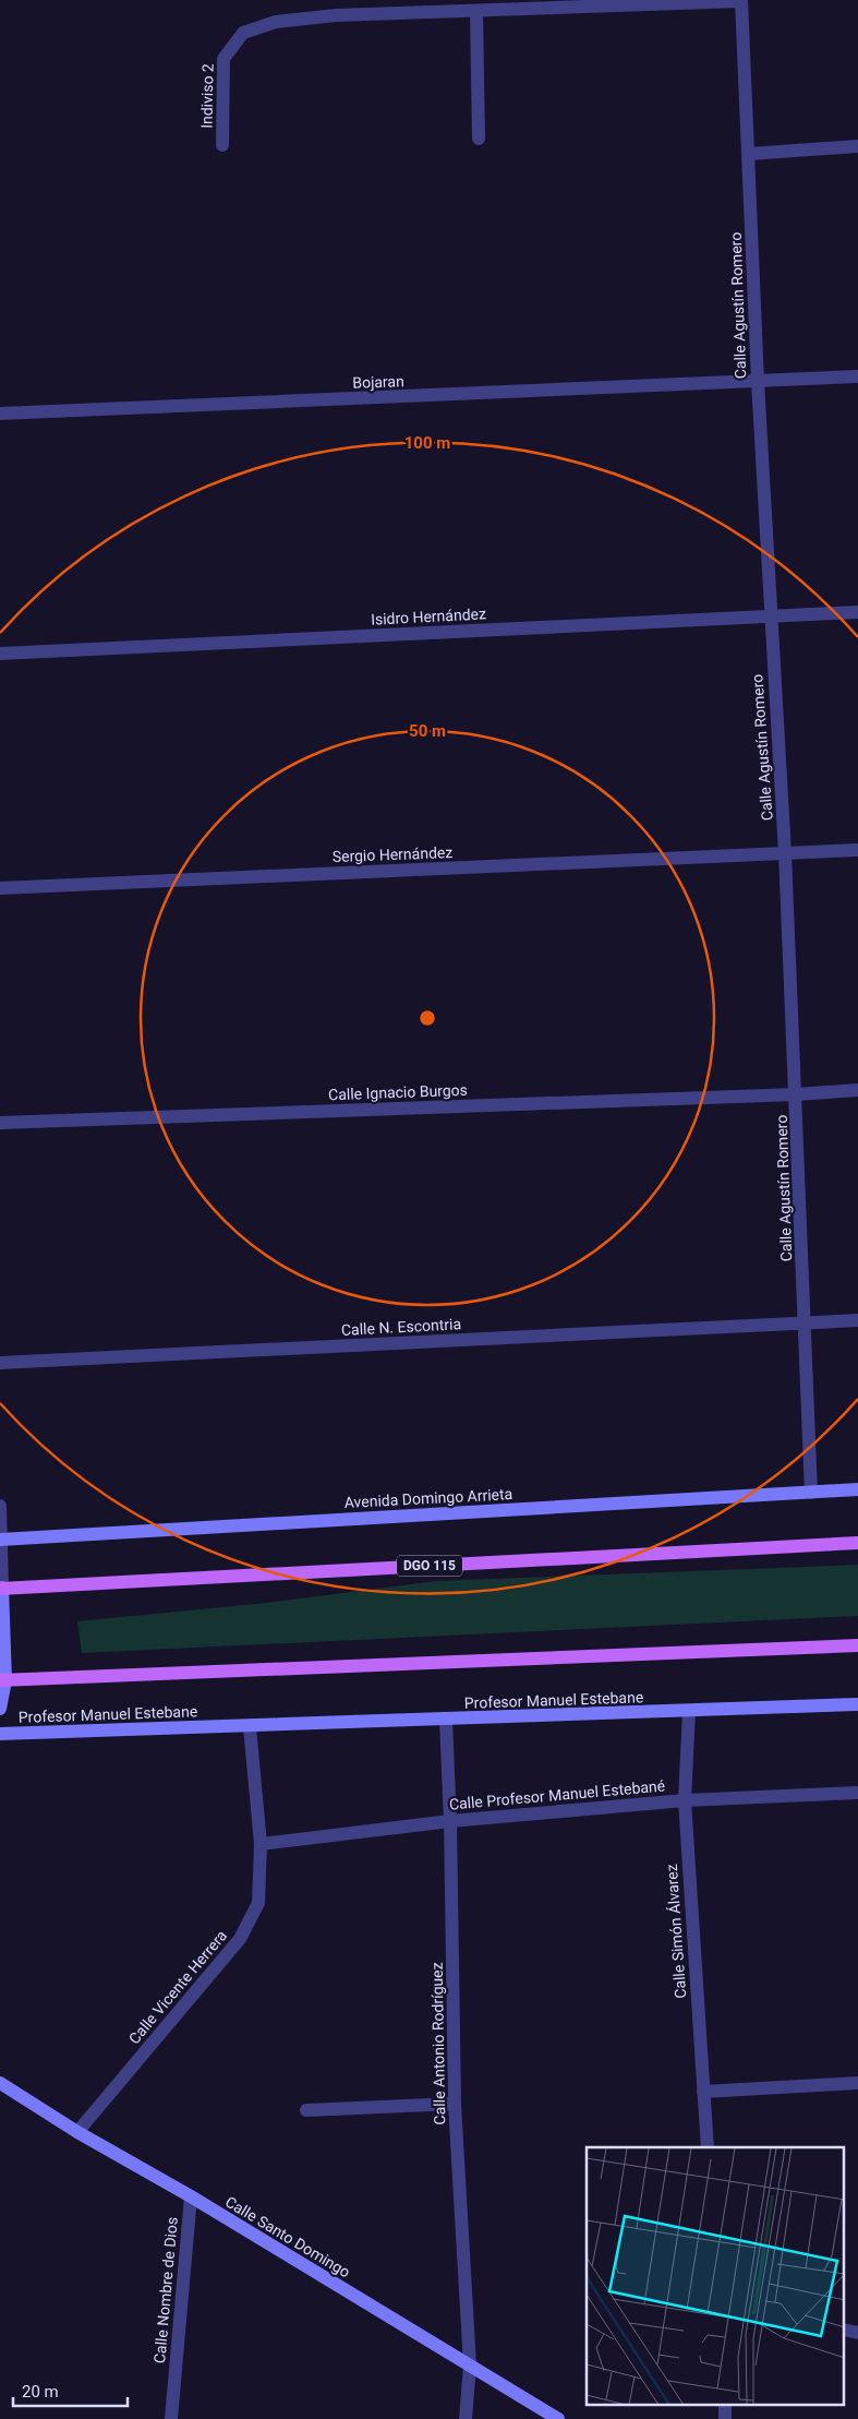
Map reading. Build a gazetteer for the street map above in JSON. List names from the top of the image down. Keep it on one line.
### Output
{"streets":{"main road":["DGO 115"],"street":["Indiviso 2","Calle Agustín Romero","Bojaran","Isidro Hernández","Sergio Hernández","Calle Ignacio Burgos","Calle N. Escontria","Avenida Domingo Arrieta","Profesor Manuel Estebane","Calle Profesor Manuel Estebané","Calle Simón Álvarez","Calle Vicente Herrera","Calle Antonio Rodríguez","Calle Santo Domingo","Calle Nombre de Dios"]},"crossings":[["Indiviso 2","Calle Agustín Romero"],["Calle Agustín Romero","Bojaran"],["Calle Agustín Romero","Isidro Hernández"],["Calle Agustín Romero","Sergio Hernández"],["Calle Agustín Romero","Calle Ignacio Burgos"],["Calle Agustín Romero","Calle N. Escontria"],["Calle Agustín Romero","Avenida Domingo Arrieta"],["Profesor Manuel Estebane","Calle Simón Álvarez"],["Profesor Manuel Estebane","Calle Antonio Rodríguez"],["Calle Profesor Manuel Estebané","Calle Simón Álvarez"],["Calle Profesor Manuel Estebané","Calle Vicente Herrera"],["Calle Profesor Manuel Estebané","Calle Antonio Rodríguez"],["Calle Vicente Herrera","Calle Santo Domingo"],["Calle Antonio Rodríguez","Calle Santo Domingo"],["Calle Santo Domingo","Calle Nombre de Dios"]],"scale_bar":"20 m","rings":["100 m","50 m"]}
